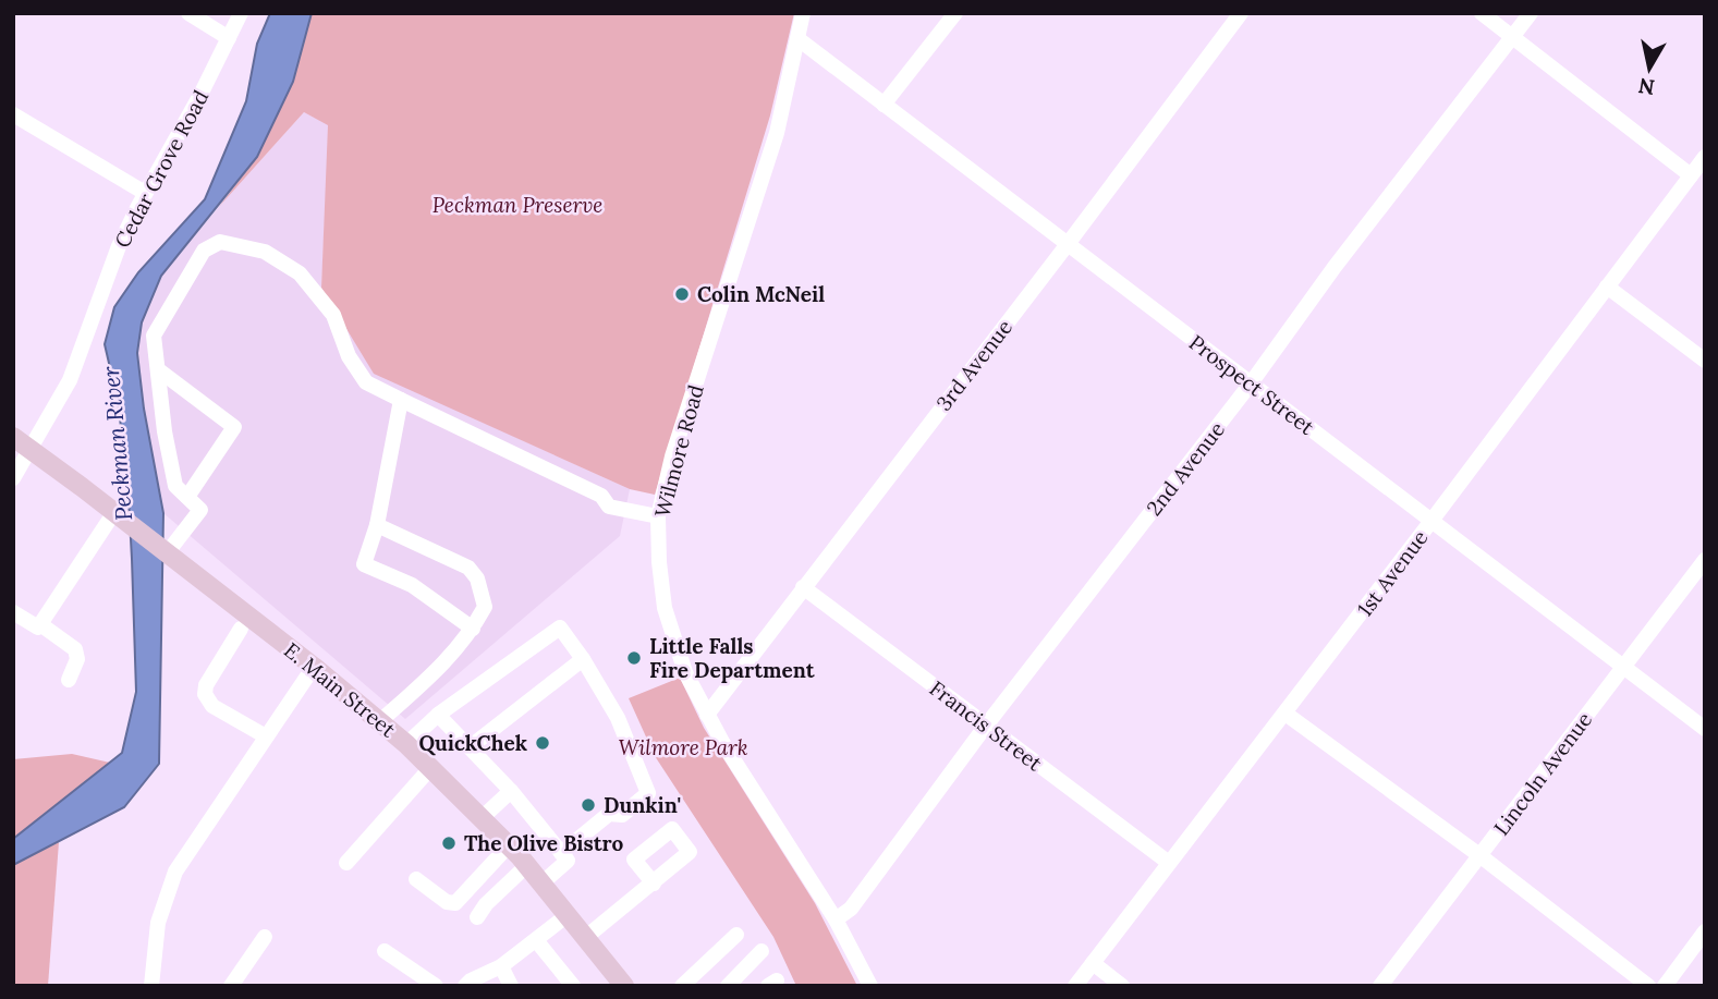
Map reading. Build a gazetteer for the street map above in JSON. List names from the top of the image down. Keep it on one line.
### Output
{"streets":{"main road":["E. Main Street"],"street":["Cedar Grove Road","3rd Avenue","Prospect Street","Wilmore Road","2nd Avenue","1st Avenue","Francis Street","Lincoln Avenue"]},"crossings":[["Cedar Grove Road","E. Main Street"],["3rd Avenue","Prospect Street"],["3rd Avenue","Wilmore Road"],["3rd Avenue","Francis Street"],["Prospect Street","Wilmore Road"],["Prospect Street","2nd Avenue"],["Prospect Street","1st Avenue"],["Prospect Street","Lincoln Avenue"],["Wilmore Road","2nd Avenue"],["2nd Avenue","Francis Street"],["1st Avenue","Francis Street"]],"water":["Peckman River"],"parks":["Peckman Preserve","Wilmore Park"],"places":["Colin McNeil","Little Falls Fire Department","QuickChek","Dunkin'","The Olive Bistro"],"north":"bottom"}
